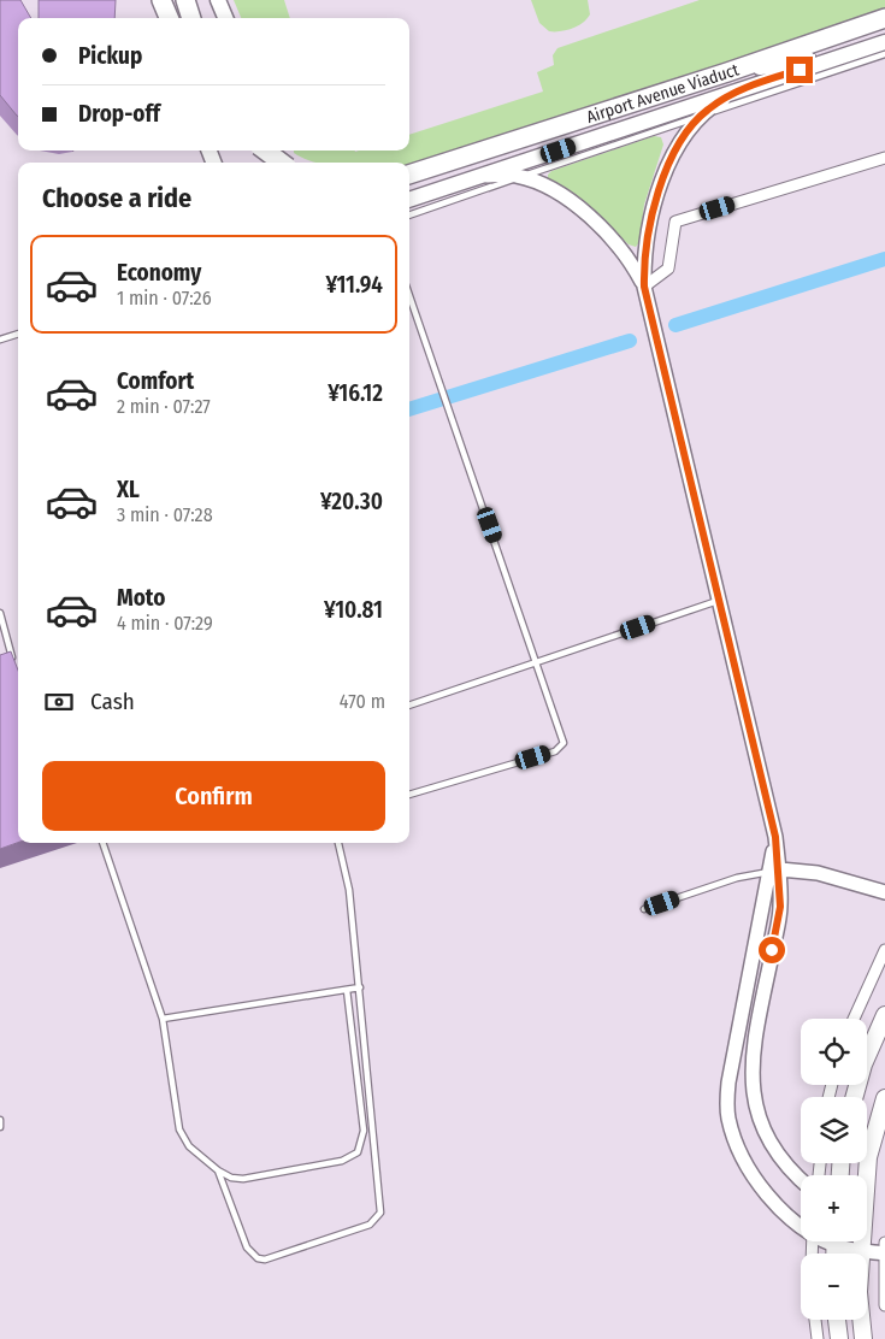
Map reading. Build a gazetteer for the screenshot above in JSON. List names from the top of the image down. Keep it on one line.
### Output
{"streets":{"highway":["Airport Avenue Viaduct"]},"page":{"banner":["Pickup","Drop-off"],"heading":"Choose a ride","list":[{"name":"Economy","note":"1 min · 07:26","value":"¥11.94"},{"name":"Comfort","note":"2 min · 07:27","value":"¥16.12"},{"name":"XL","note":"3 min · 07:28","value":"¥20.30"},{"name":"Moto","note":"4 min · 07:29","value":"¥10.81"}],"pay":["Cash","470 m"],"buttons":"Confirm","map_buttons":["+","−"]}}
